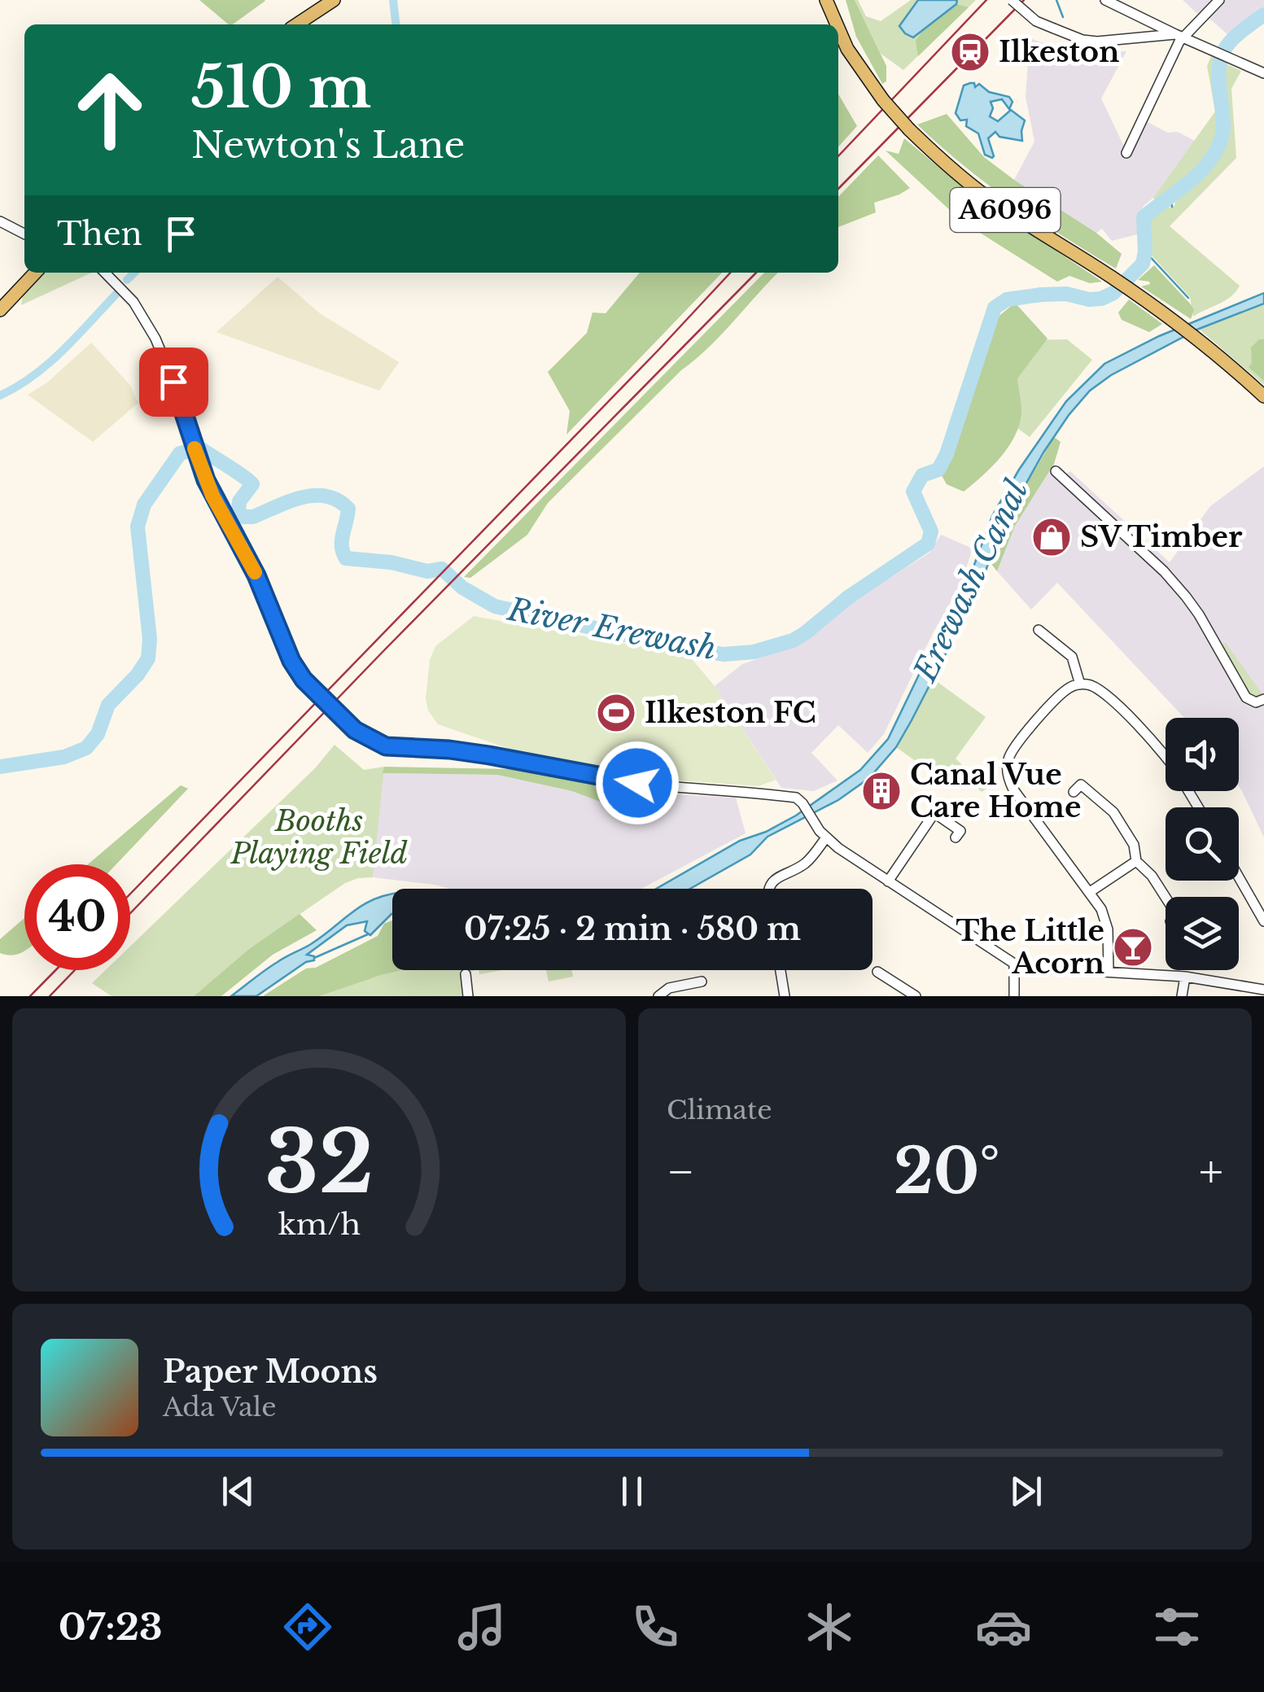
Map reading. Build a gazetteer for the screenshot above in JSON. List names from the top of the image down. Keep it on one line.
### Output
{"streets":{"main road":["A6096"]},"water":["Erewash Canal","River Erewash"],"parks":["Booths Playing Field"],"places":{"station":["Ilkeston"],"shop":["SV Timber"],"sports":["Ilkeston FC"],"building":["Canal Vue Care Home"],"bar":["The Little Acorn"]},"page":{"turn":["510 m","Newton's Lane"],"then":"Then","limit":"40","trip":"07:25 · 2 min · 580 m","tile":"Climate","heat":["−","20°","+"],"song":["Paper Moons","Ada Vale"],"tabs":"07:23","gauge":["32","km/h"]}}
